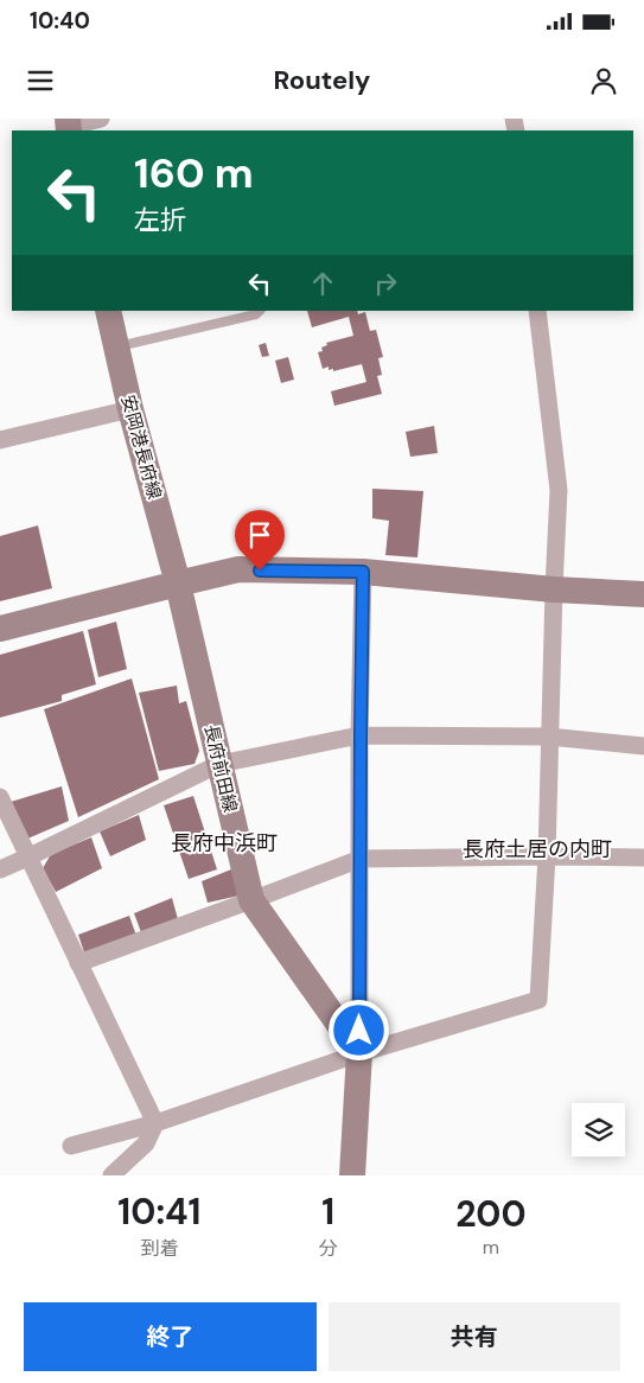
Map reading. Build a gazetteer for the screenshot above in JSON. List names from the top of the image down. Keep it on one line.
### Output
{"streets":{"main road":["安岡港長府線","長府前田線"]},"crossings":[["安岡港長府線","長府前田線"]],"districts":["長府中浜町","長府土居の内町"],"page":{"status":"10:40","header":"Routely","turn":["160 m","左折"],"eta":["10:41","到着","1","分","200","m"],"buttons":["終了","共有"]}}
